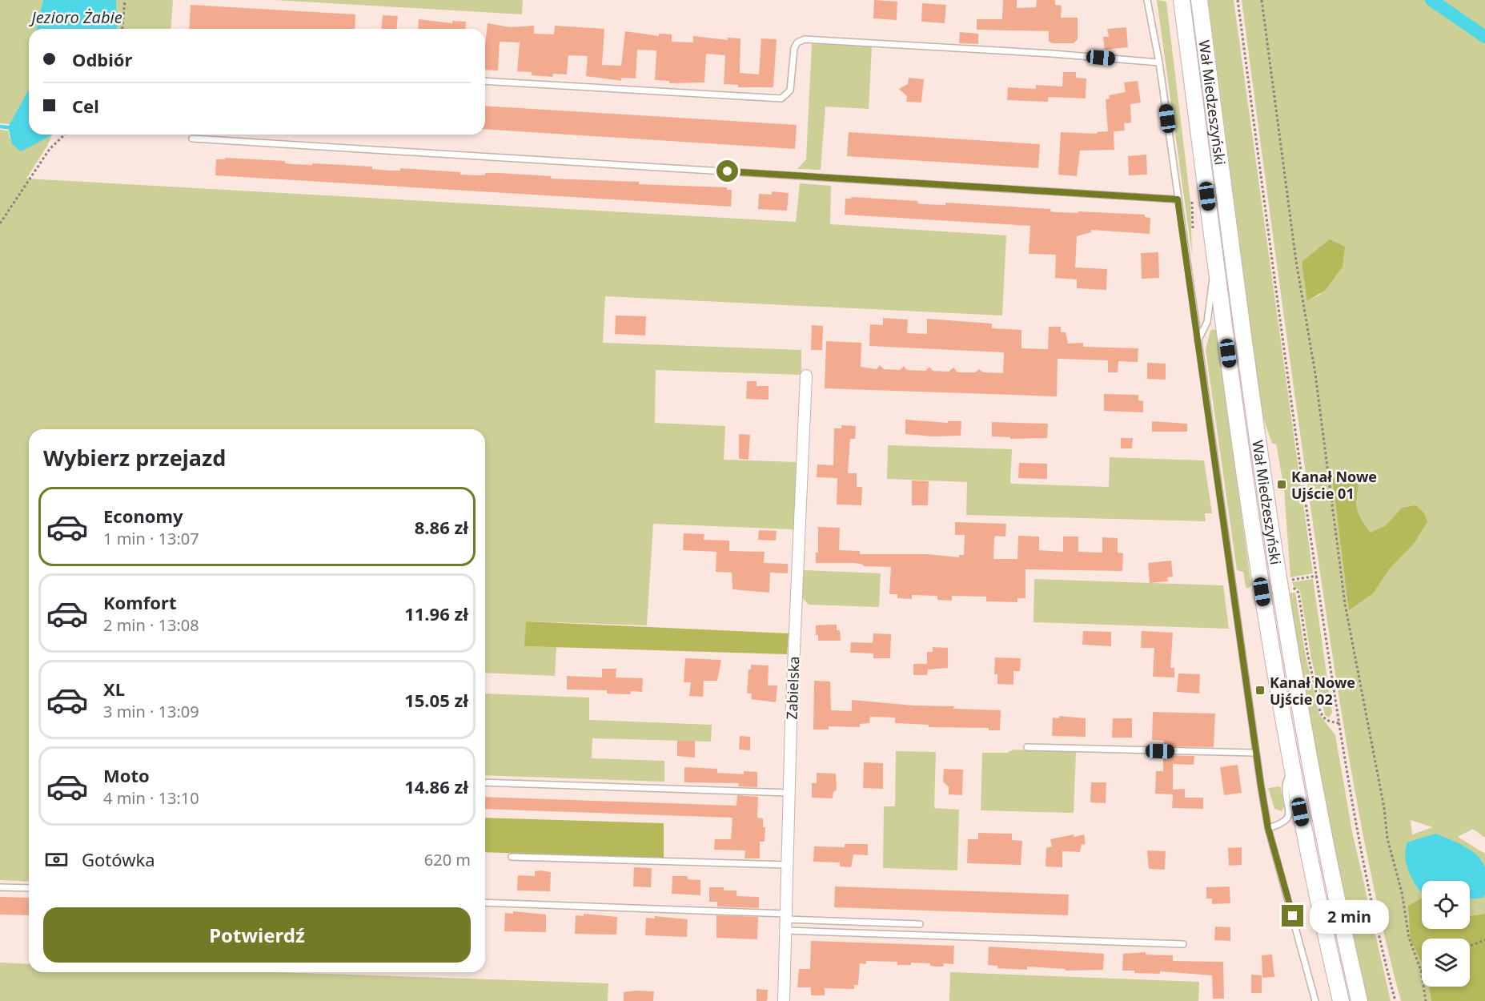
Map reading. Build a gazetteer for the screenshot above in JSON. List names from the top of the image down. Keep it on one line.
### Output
{"streets":{"main road":["Wał Miedzeszyński"],"street":["Zabielska"]},"water":["Jezioro Żabie"],"places":{"transit":["Kanał Nowe Ujście 01","Kanał Nowe Ujście 02"]},"page":{"banner":["Odbiór","Cel"],"heading":"Wybierz przejazd","list":[{"name":"Economy","note":"1 min · 13:07","value":"8.86 zł"},{"name":"Komfort","note":"2 min · 13:08","value":"11.96 zł"},{"name":"XL","note":"3 min · 13:09","value":"15.05 zł"},{"name":"Moto","note":"4 min · 13:10","value":"14.86 zł"}],"pay":["Gotówka","620 m"],"buttons":"Potwierdź","bubble":"2 min"}}
